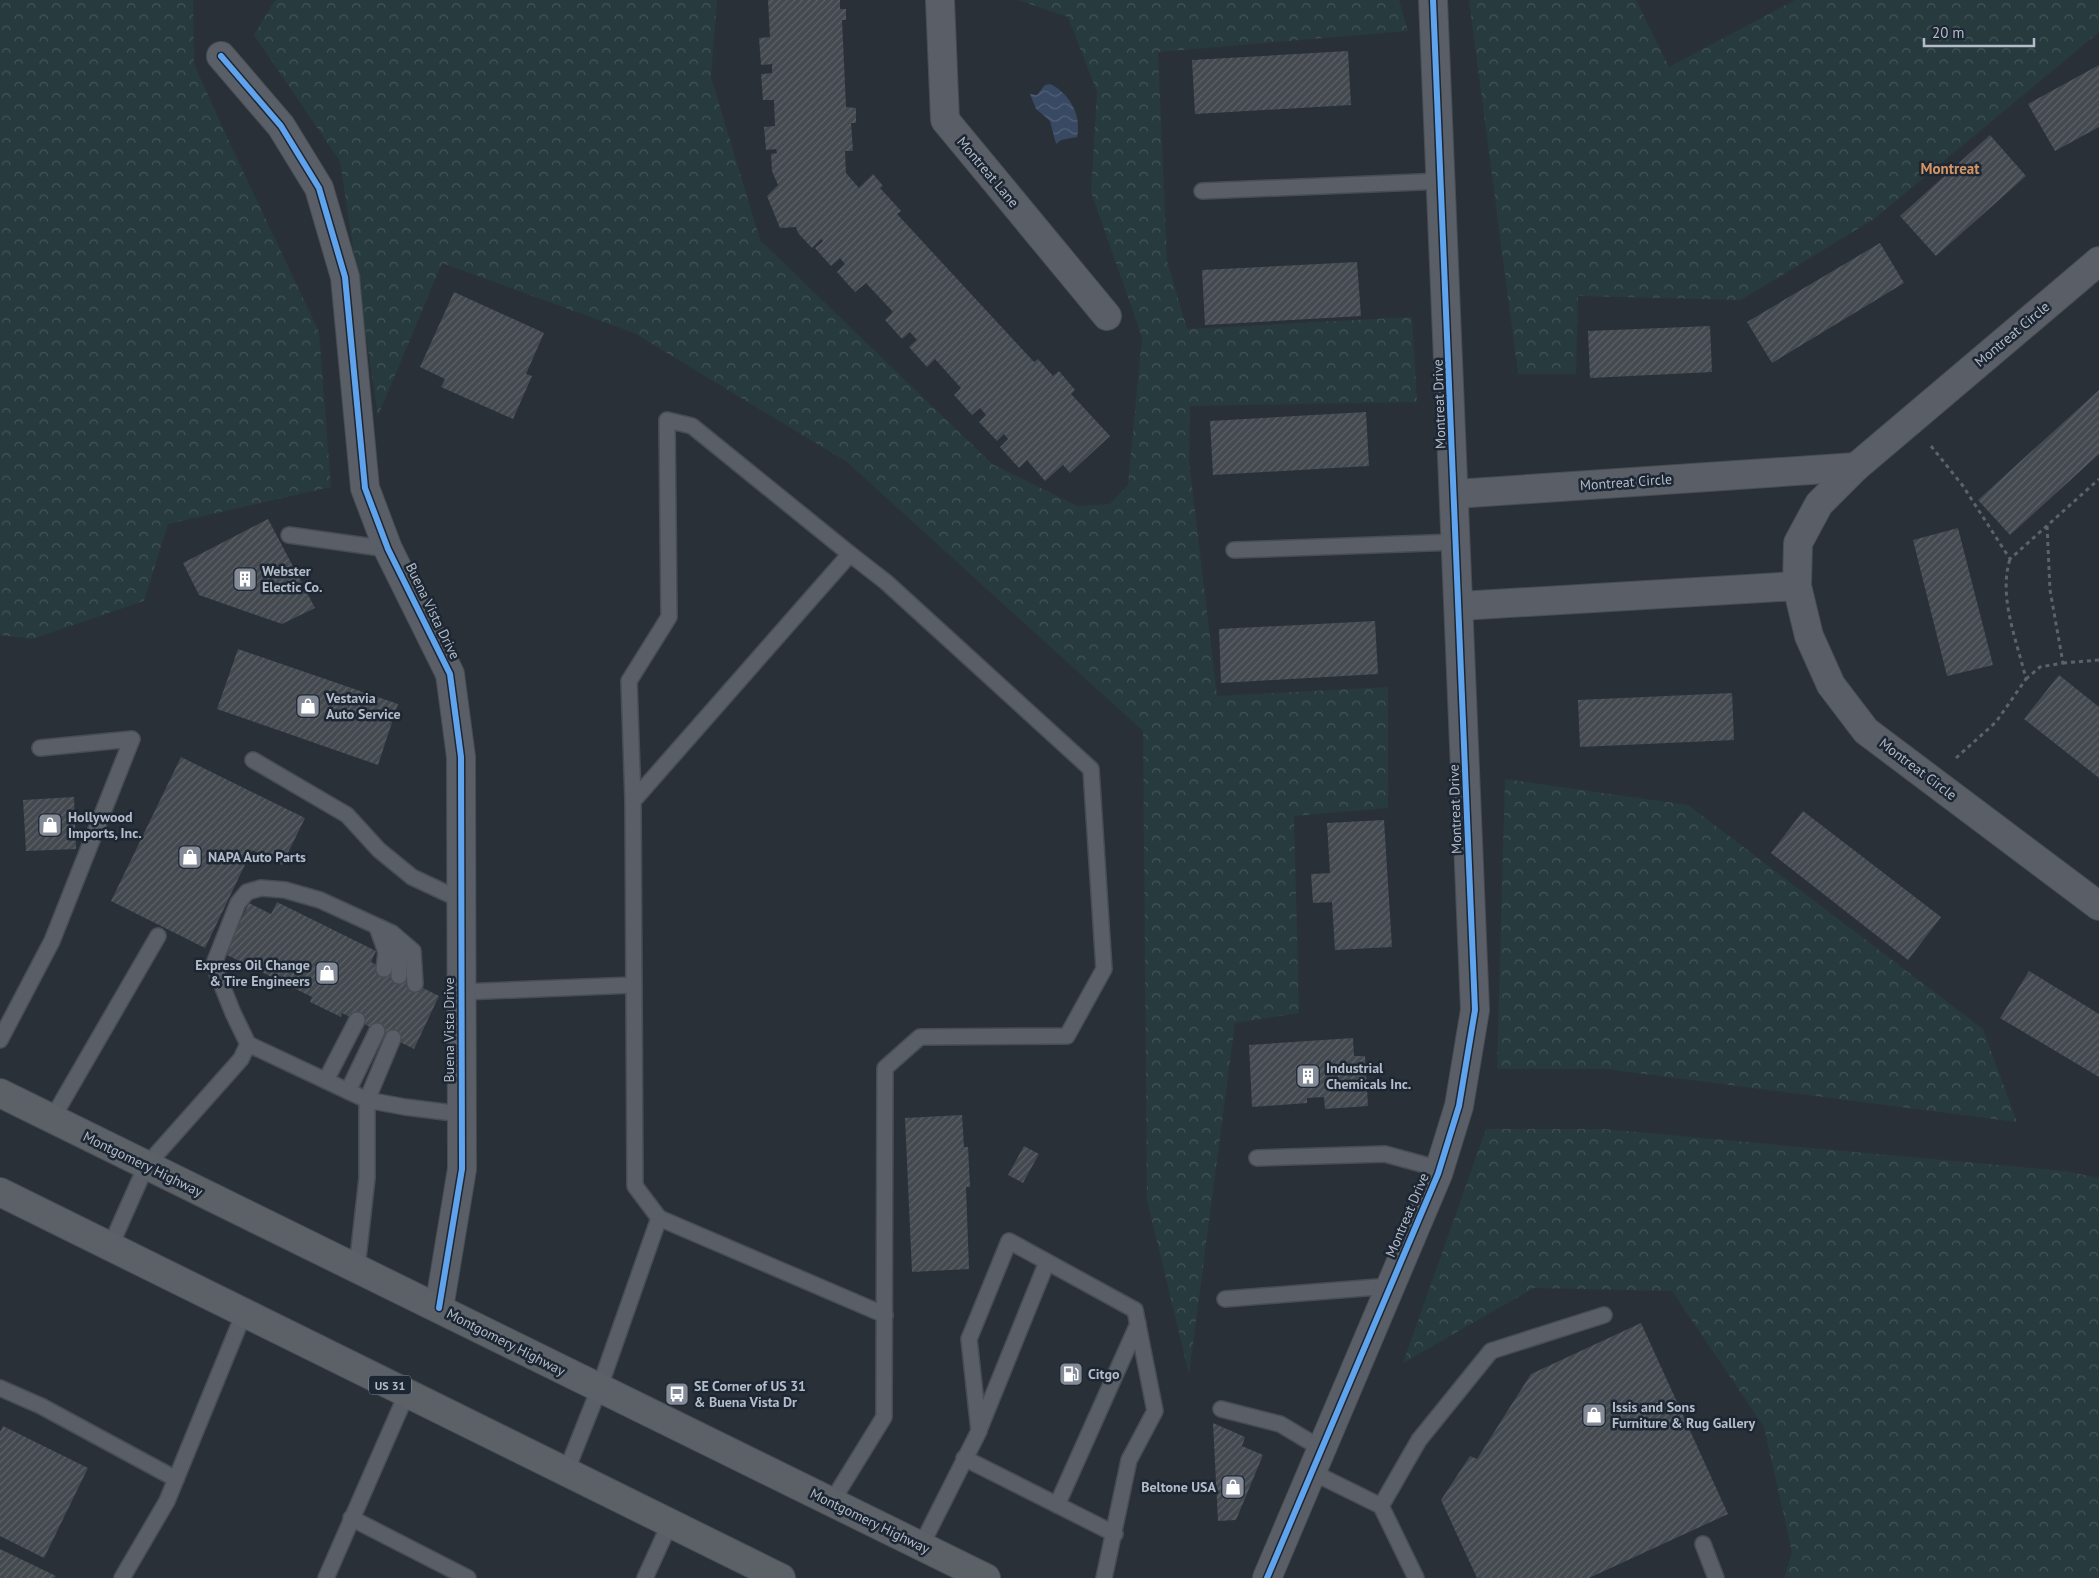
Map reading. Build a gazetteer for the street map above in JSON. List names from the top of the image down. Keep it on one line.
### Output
{"streets":{"main road":["Montgomery Highway","US 31"],"street":["Montreat Lane","Montreat Circle","Montreat Drive","Buena Vista Drive"]},"crossings":[["Montreat Circle","Montreat Drive"],["Buena Vista Drive","Montgomery Highway"]],"districts":["Montreat"],"places":{"building":["Webster Electic Co.","Industrial Chemicals Inc."],"shop":["Vestavia Auto Service","Hollywood Imports, Inc.","NAPA Auto Parts","Express Oil Change & Tire Engineers","Issis and Sons Furniture & Rug Gallery","Beltone USA"],"fuel station":["Citgo"],"bus stop":["SE Corner of US 31 & Buena Vista Dr"]},"scale_bar":"20 m"}
